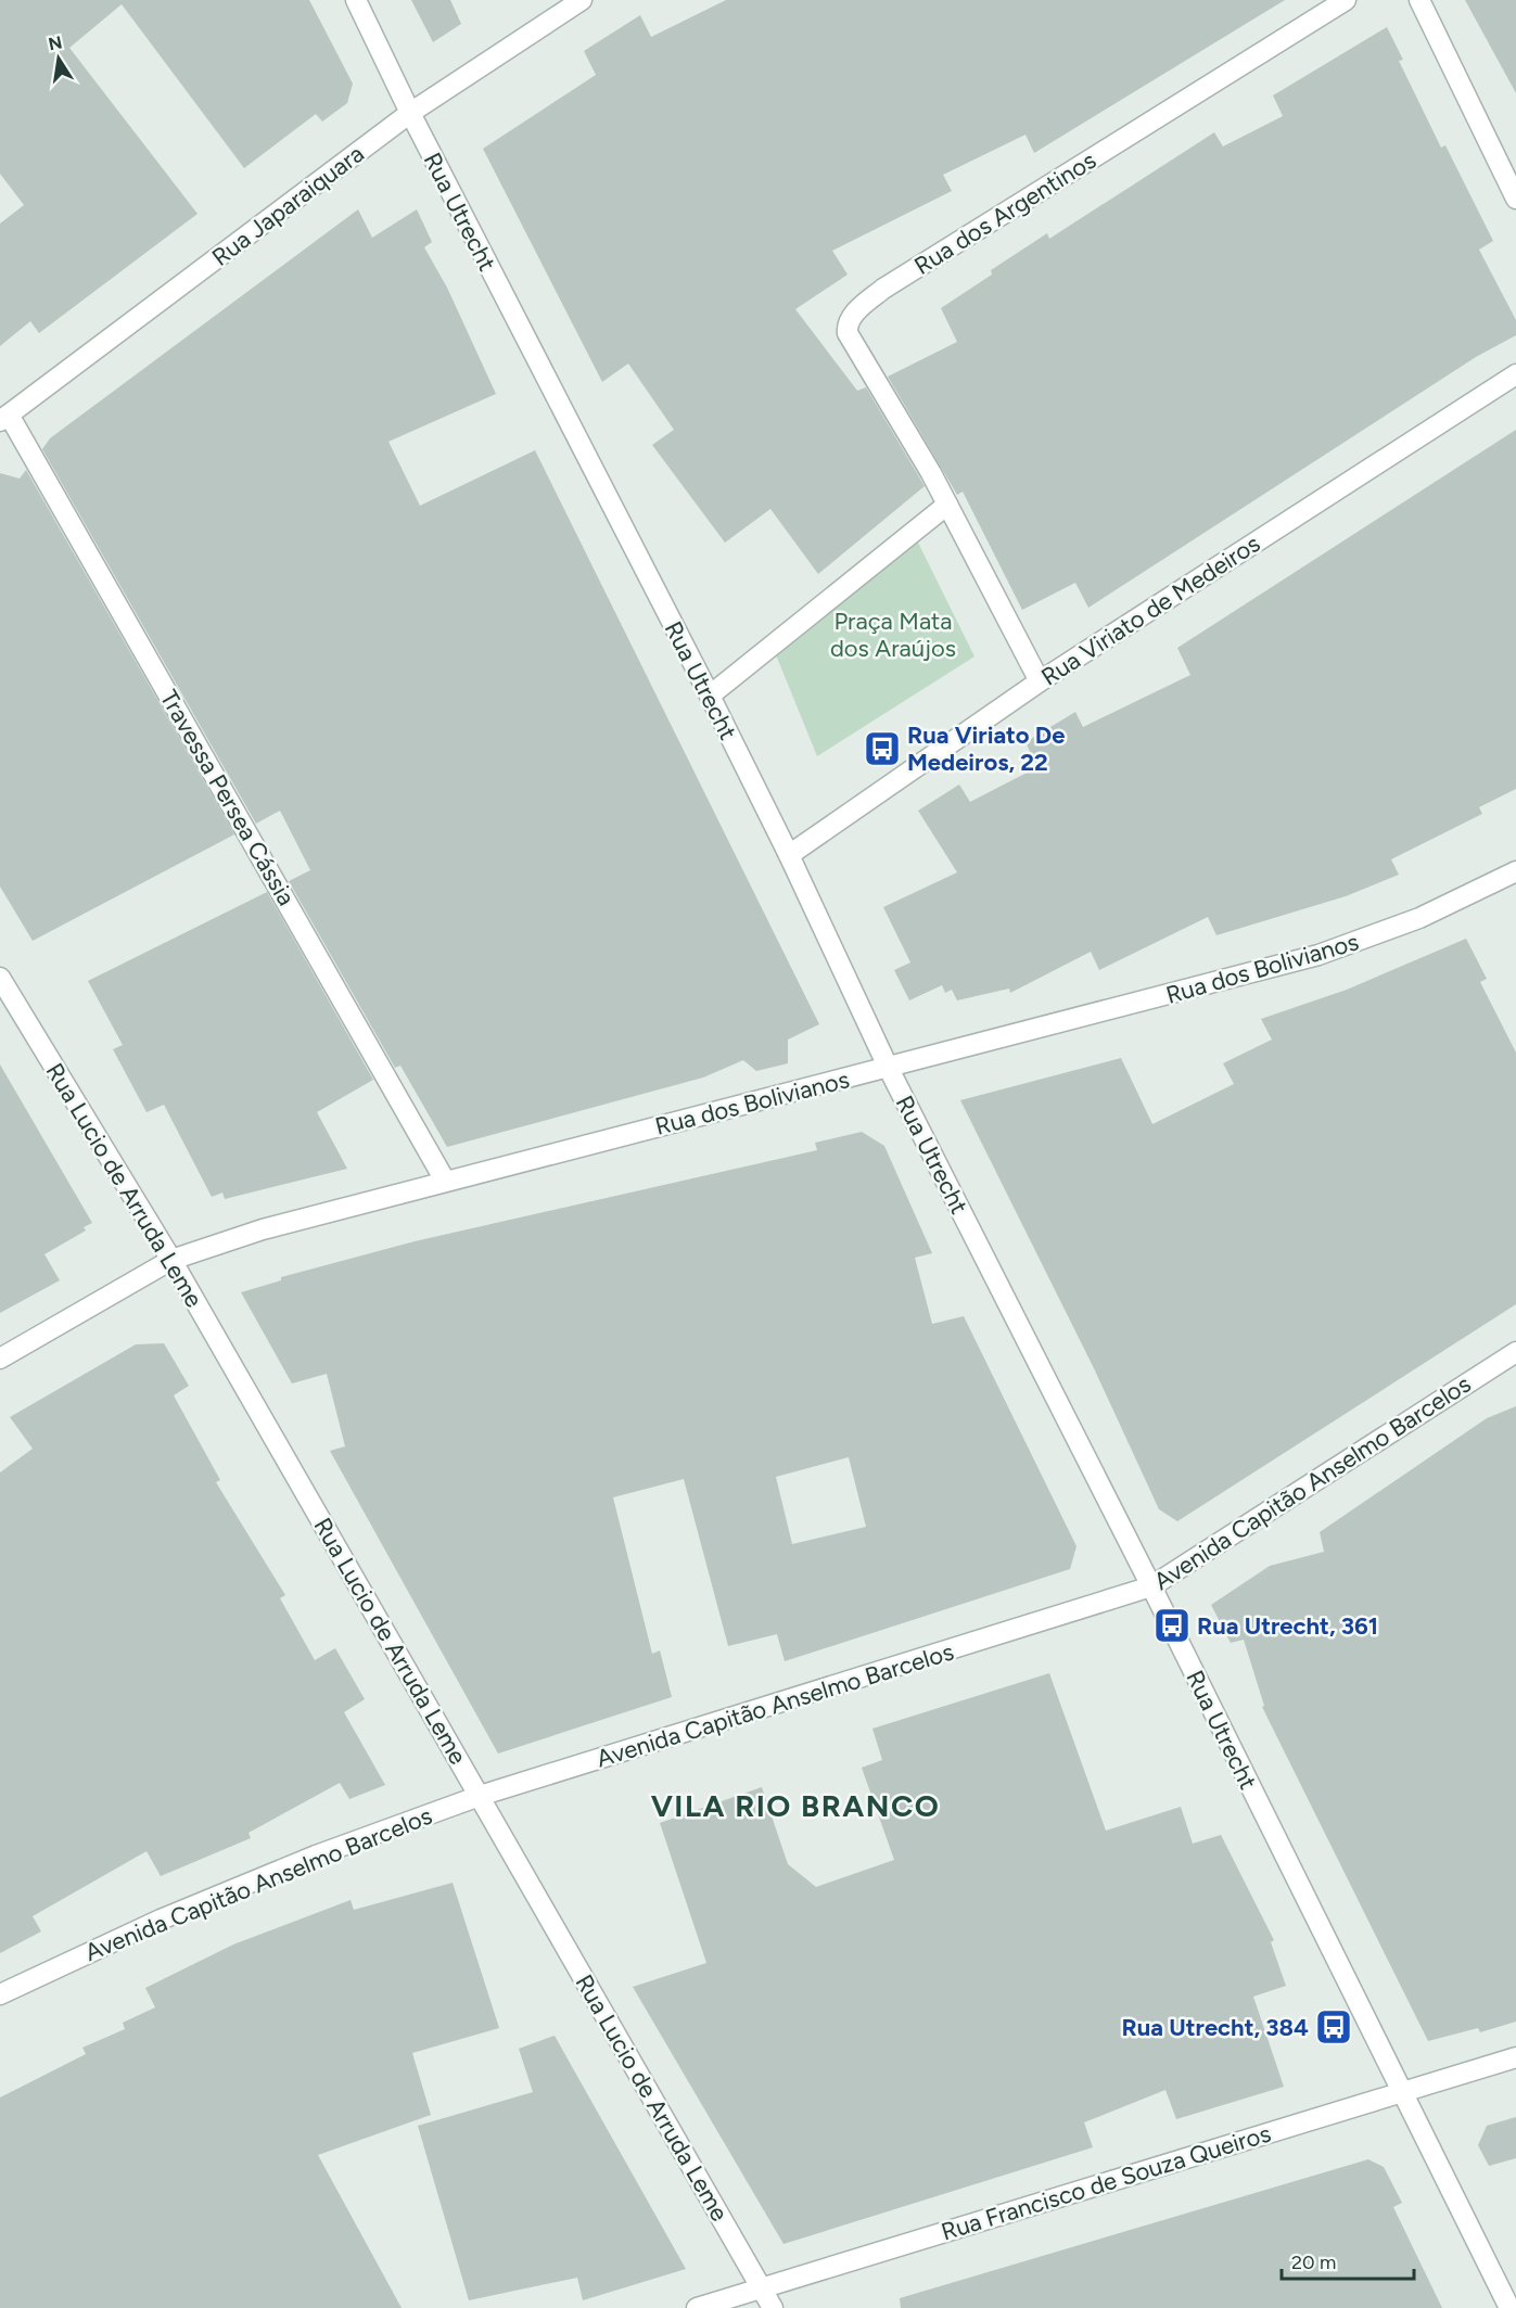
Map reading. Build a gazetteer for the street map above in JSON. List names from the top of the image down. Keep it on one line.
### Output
{"streets":{"street":["Rua Japaraiquara","Rua Utrecht","Rua dos Argentinos","Rua Viriato de Medeiros","Travessa Persea Cássia","Rua dos Bolivianos","Rua Lucio de Arruda Leme","Avenida Capitão Anselmo Barcelos","Rua Francisco de Souza Queiros"]},"crossings":[["Rua Japaraiquara","Rua Utrecht"],["Rua Japaraiquara","Travessa Persea Cássia"],["Rua Utrecht","Rua Viriato de Medeiros"],["Rua Utrecht","Rua dos Bolivianos"],["Rua Utrecht","Avenida Capitão Anselmo Barcelos"],["Rua Utrecht","Rua Francisco de Souza Queiros"],["Travessa Persea Cássia","Rua dos Bolivianos"],["Rua dos Bolivianos","Rua Lucio de Arruda Leme"],["Rua Lucio de Arruda Leme","Avenida Capitão Anselmo Barcelos"],["Rua Lucio de Arruda Leme","Rua Francisco de Souza Queiros"]],"districts":["VILA RIO BRANCO"],"parks":["Praça Mata dos Araújos"],"places":{"bus stop":["Rua Viriato De Medeiros, 22","Rua Utrecht, 361","Rua Utrecht, 384"]},"scale_bar":"20 m","north":"top"}
